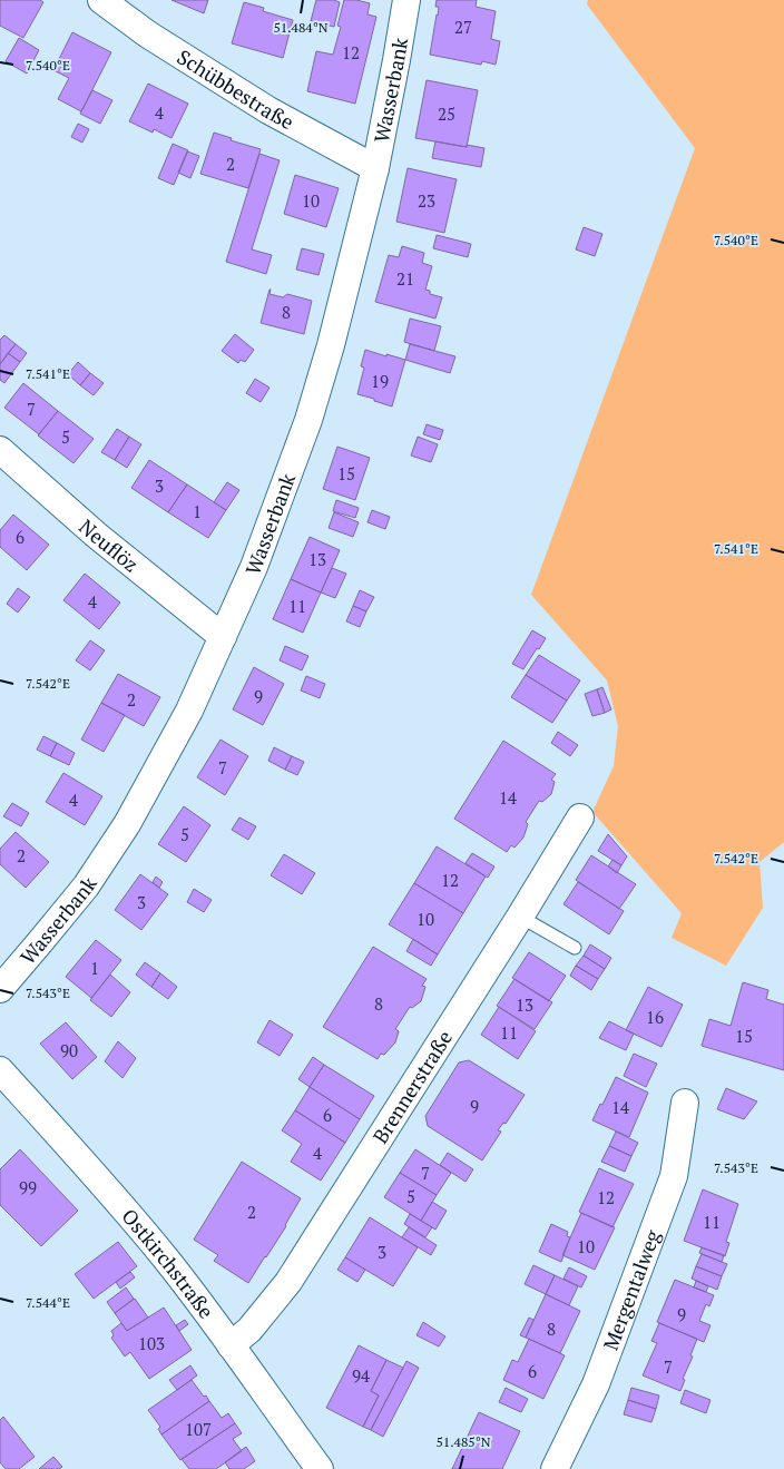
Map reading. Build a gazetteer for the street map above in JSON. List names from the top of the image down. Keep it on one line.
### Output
{"streets":{"street":["Schübbestraße","Wasserbank","Neuflöz","Brennerstraße","Ostkirchstraße","Mergentalweg"]},"crossings":[["Schübbestraße","Wasserbank"],["Wasserbank","Neuflöz"],["Brennerstraße","Ostkirchstraße"]],"house_numbers":["27","12","4","25","2","10","23","21","8","19","7","5","15","3","1","6","13","4","11","9","2","7","14","4","5","2","12","3","10","1","8","13","16","11","15","90","9","14","6","4","7","99","5","12","2","11","10","3","9","8","103","7","6","94","107"],"coordinates":["51.484°N","7.540°E","7.541°E","7.542°E","7.543°E","7.544°E","51.485°N"]}
